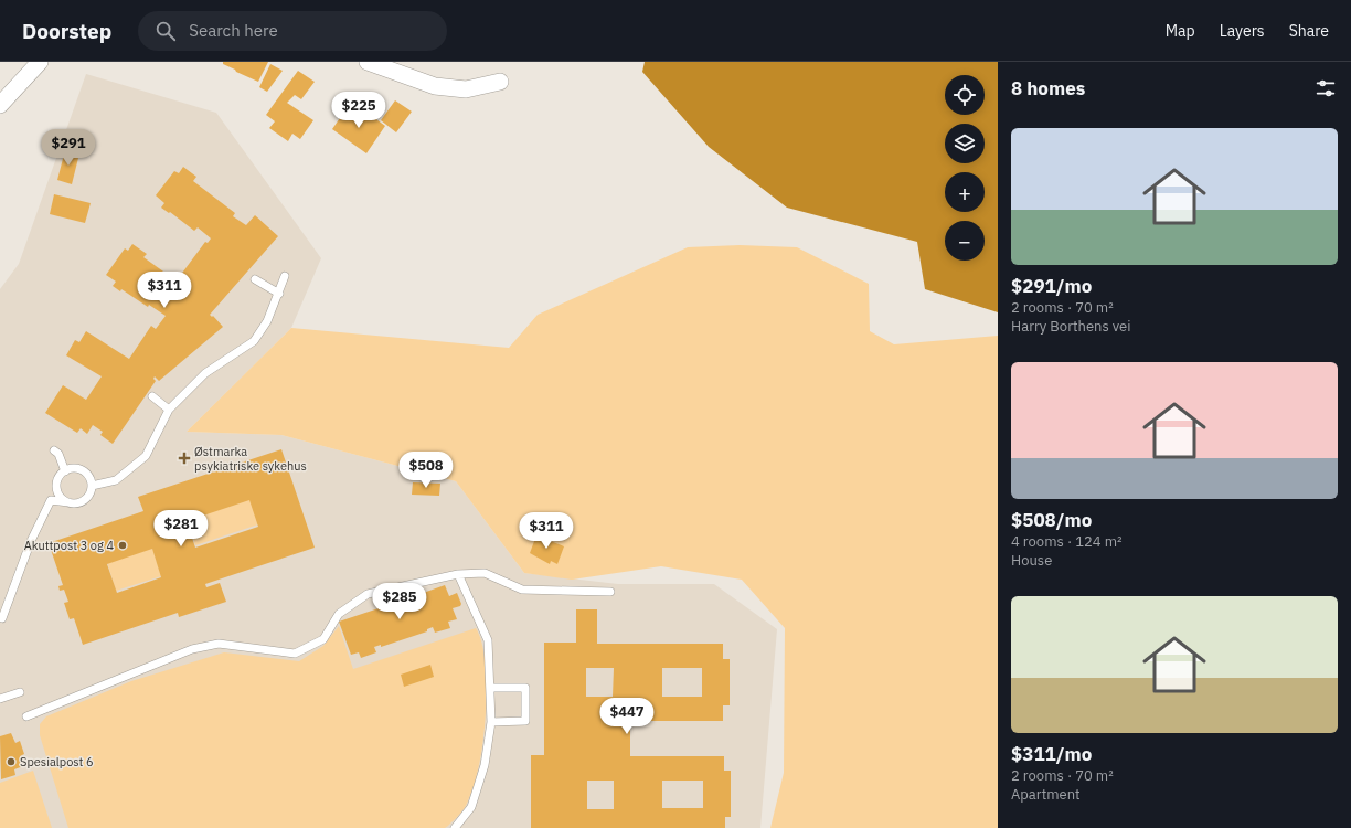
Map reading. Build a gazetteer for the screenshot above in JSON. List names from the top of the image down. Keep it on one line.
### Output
{"places":{"health":["Østmarka psykiatriske sykehus"],"other":["Akuttpost 3 og 4","Spesialpost 6"]},"page":{"header":"Doorstep","search":"Search here","nav":["Map","Layers","Share"],"heading":"8 homes","map_buttons":["+","−"],"price":["$225","$291","$311","$508","$281","$311","$285","$447"],"list":[{"name":"$291/mo","note":"2 rooms · 70 m² · Harry Borthens vei"},{"name":"$508/mo","note":"4 rooms · 124 m² · House"},{"name":"$311/mo","note":"2 rooms · 70 m² · Apartment"}]}}
